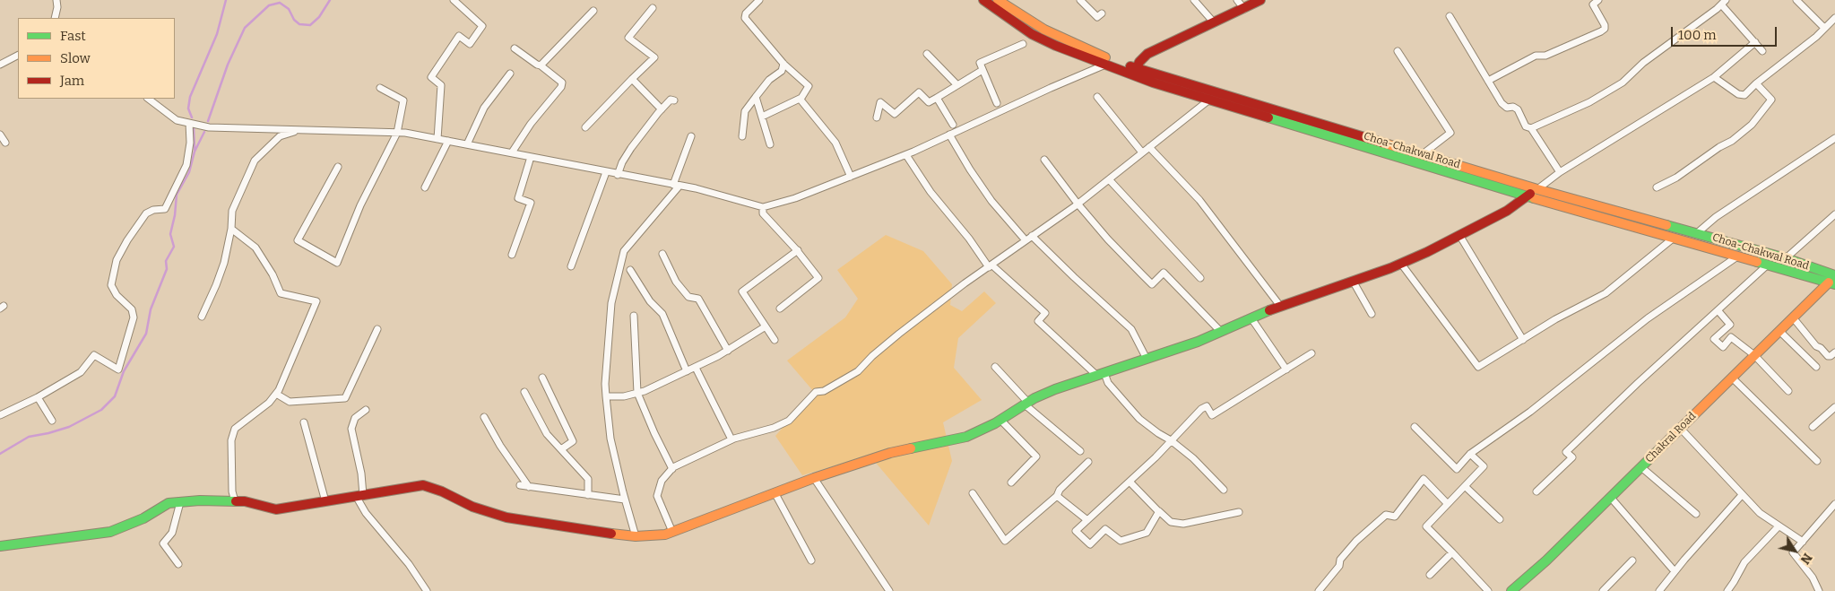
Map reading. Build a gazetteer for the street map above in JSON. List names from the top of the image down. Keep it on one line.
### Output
{"streets":{"main road":["Choa-Chakwal Road","Chakral Road"]},"crossings":[["Choa-Chakwal Road","Chakral Road"]],"legend":["Fast","Slow","Jam"],"scale_bar":"100 m","north":"bottom right"}
